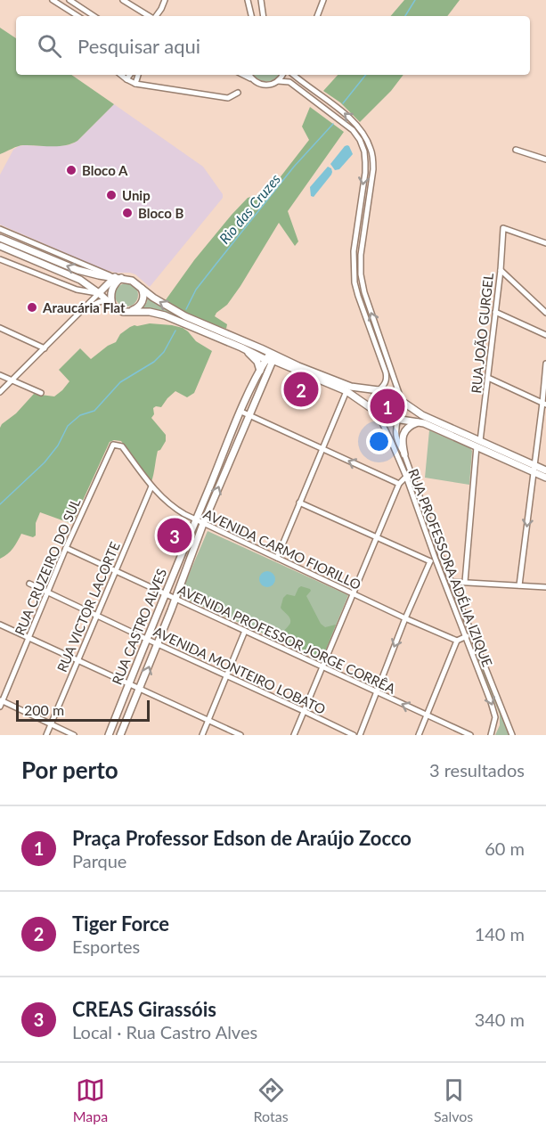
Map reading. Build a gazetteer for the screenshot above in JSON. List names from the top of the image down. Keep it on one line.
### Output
{"streets":{"main road":["RUA CASTRO ALVES"],"street":["RUA JOÃO GURGEL","AVENIDA CARMO FIORILLO","RUA CRUZEIRO DO SUL","RUA PROFESSORA ADÉLIA IZIQUE","RUA VICTOR LACORTE","AVENIDA PROFESSOR JORGE CORRÊA","AVENIDA MONTEIRO LOBATO"]},"crossings":[["AVENIDA CARMO FIORILLO","RUA CRUZEIRO DO SUL"],["AVENIDA CARMO FIORILLO","RUA VICTOR LACORTE"],["AVENIDA CARMO FIORILLO","RUA CASTRO ALVES"],["RUA CRUZEIRO DO SUL","AVENIDA PROFESSOR JORGE CORRÊA"],["RUA CRUZEIRO DO SUL","AVENIDA MONTEIRO LOBATO"],["RUA VICTOR LACORTE","AVENIDA PROFESSOR JORGE CORRÊA"],["RUA VICTOR LACORTE","AVENIDA MONTEIRO LOBATO"],["RUA CASTRO ALVES","AVENIDA PROFESSOR JORGE CORRÊA"],["RUA CASTRO ALVES","AVENIDA MONTEIRO LOBATO"]],"water":["Rio das Cruzes"],"places":["Bloco A","Unip","Bloco B","Araucária Flat"],"scale_bar":"200 m","page":{"search":"Pesquisar aqui","pins":["2","1","3"],"scale":"200 m","heading":["Por perto","3 resultados"],"list":[{"mark":"1","name":"Praça Professor Edson de Araújo Zocco","note":"Parque","value":"60 m"},{"mark":"2","name":"Tiger Force","note":"Esportes","value":"140 m"},{"mark":"3","name":"CREAS Girassóis","note":"Local · Rua Castro Alves","value":"340 m"}],"nav":["Mapa","Rotas","Salvos"]}}
